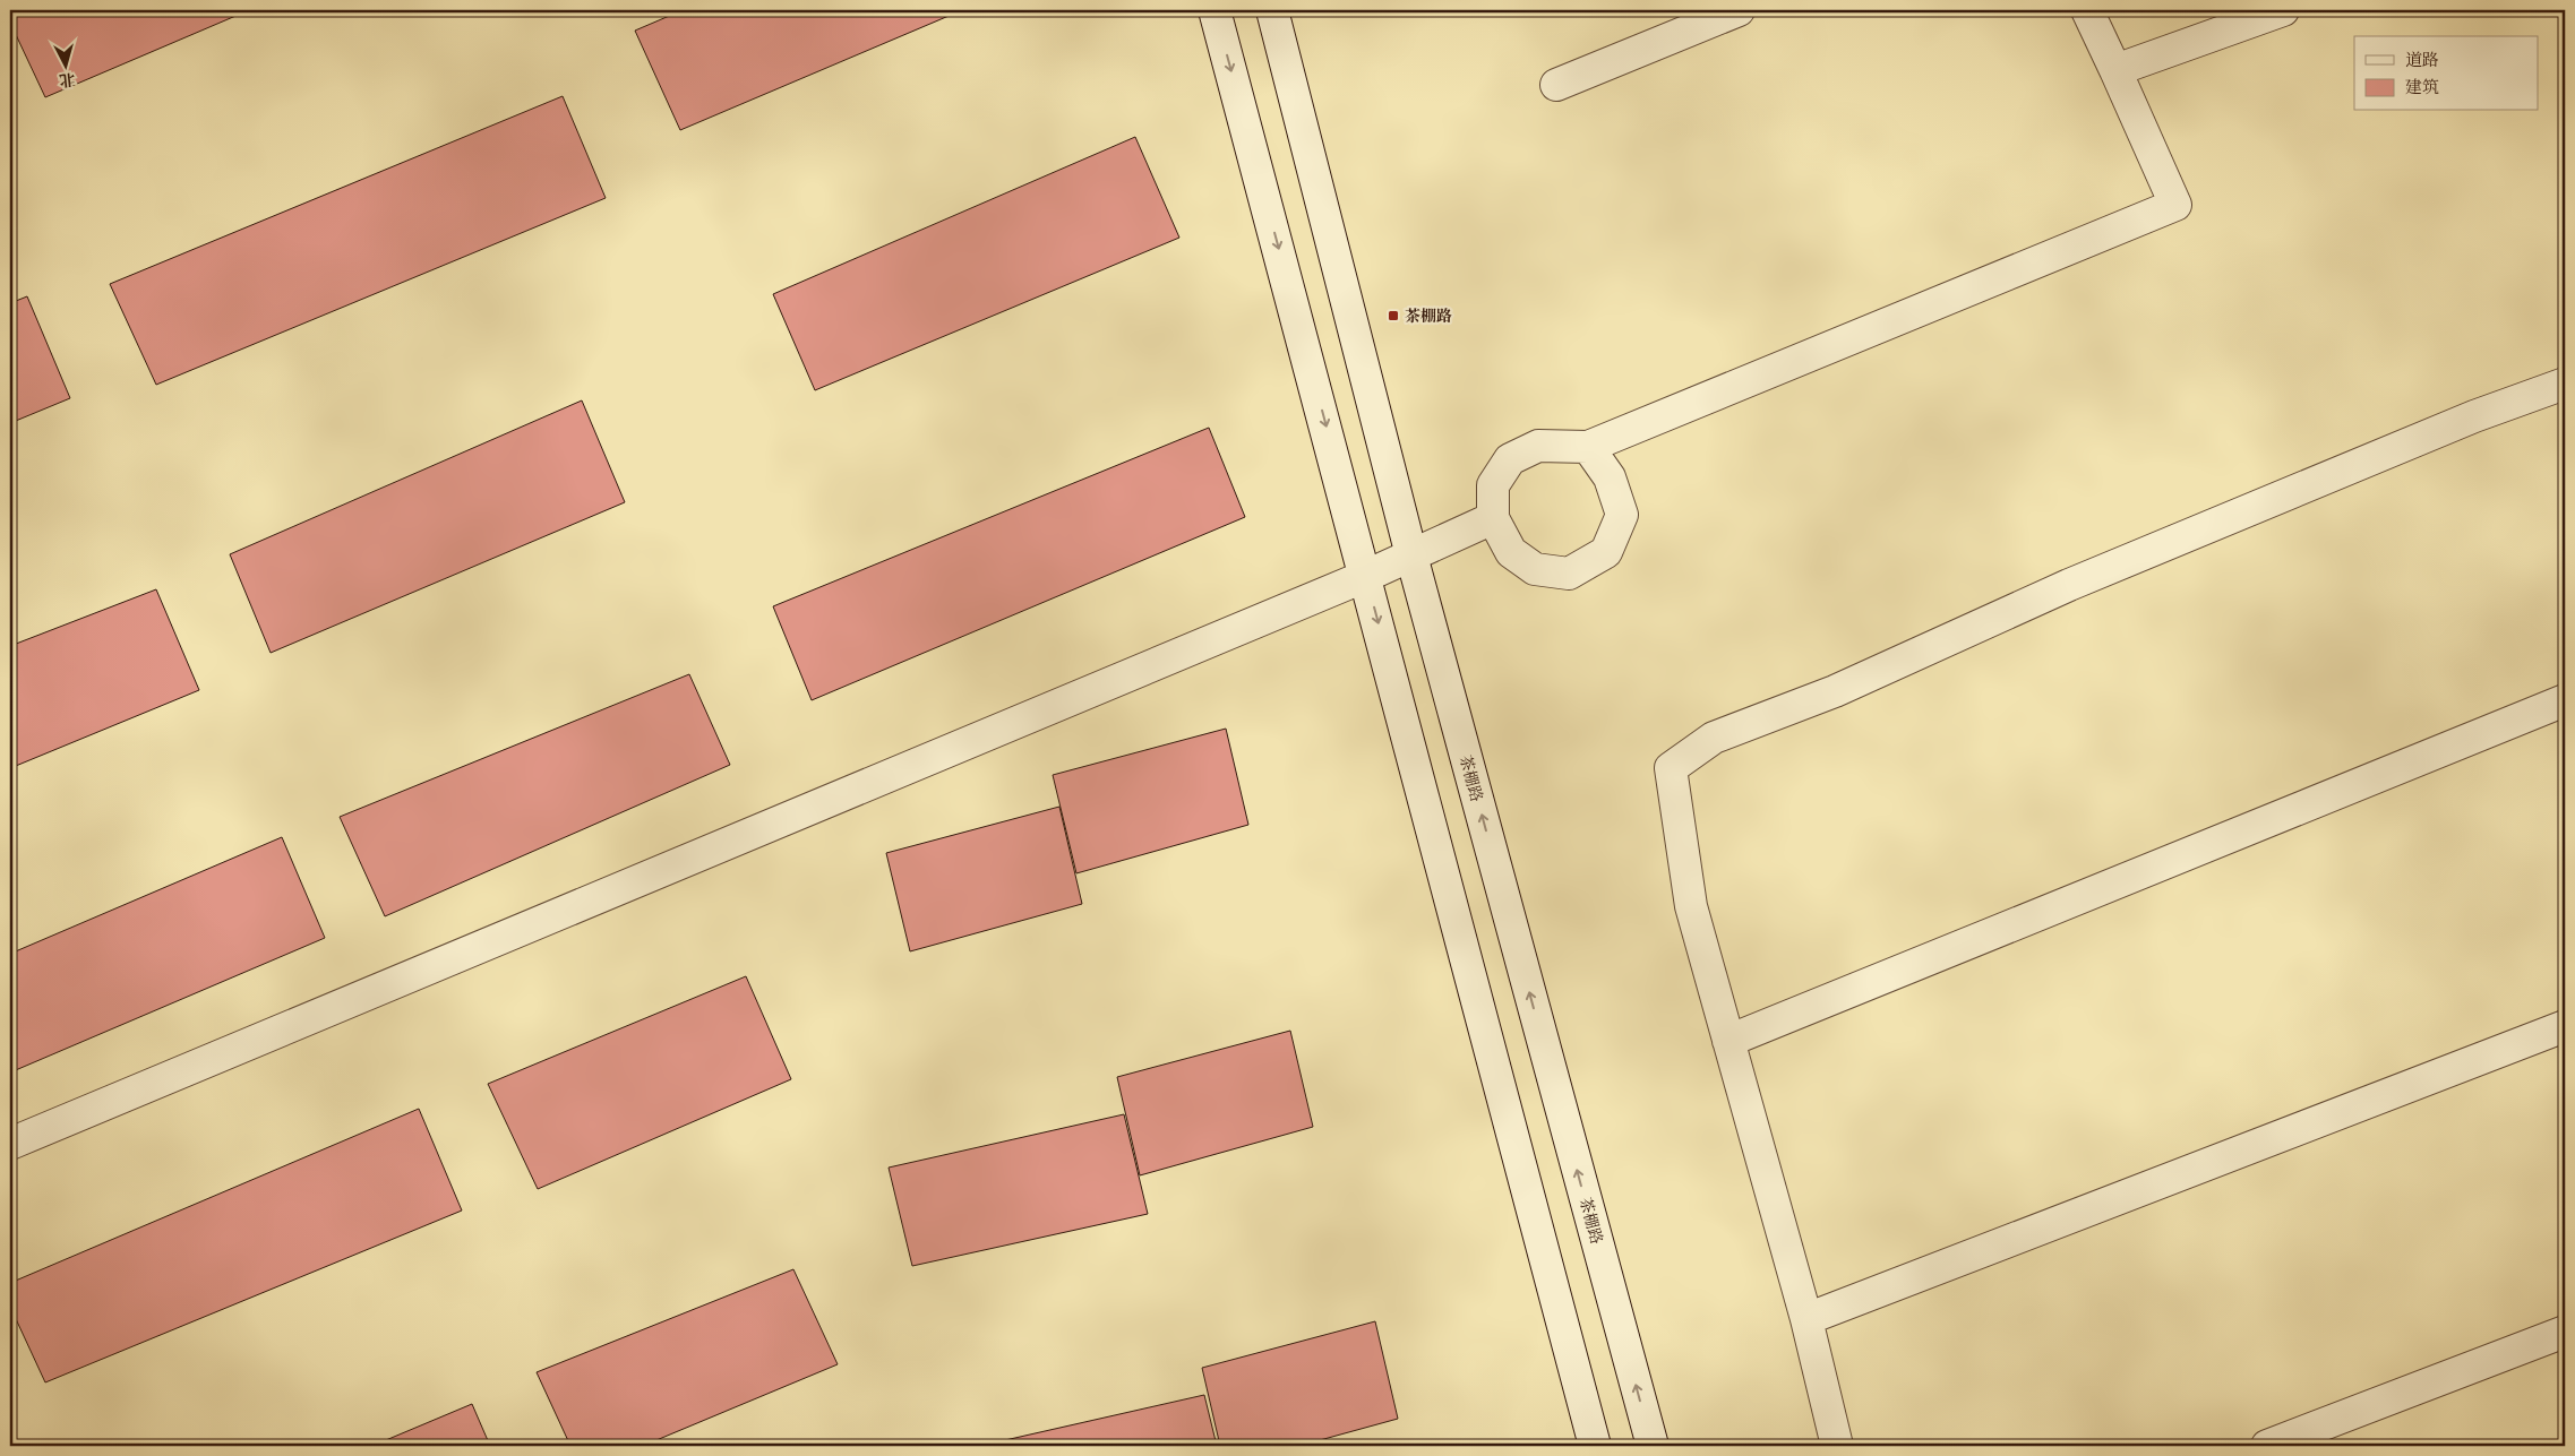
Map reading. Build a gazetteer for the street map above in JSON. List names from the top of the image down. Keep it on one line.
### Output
{"streets":{"street":["茶棚路"]},"places":{"transit":["茶棚路"]},"legend":["道路","建筑"],"north":"bottom"}
